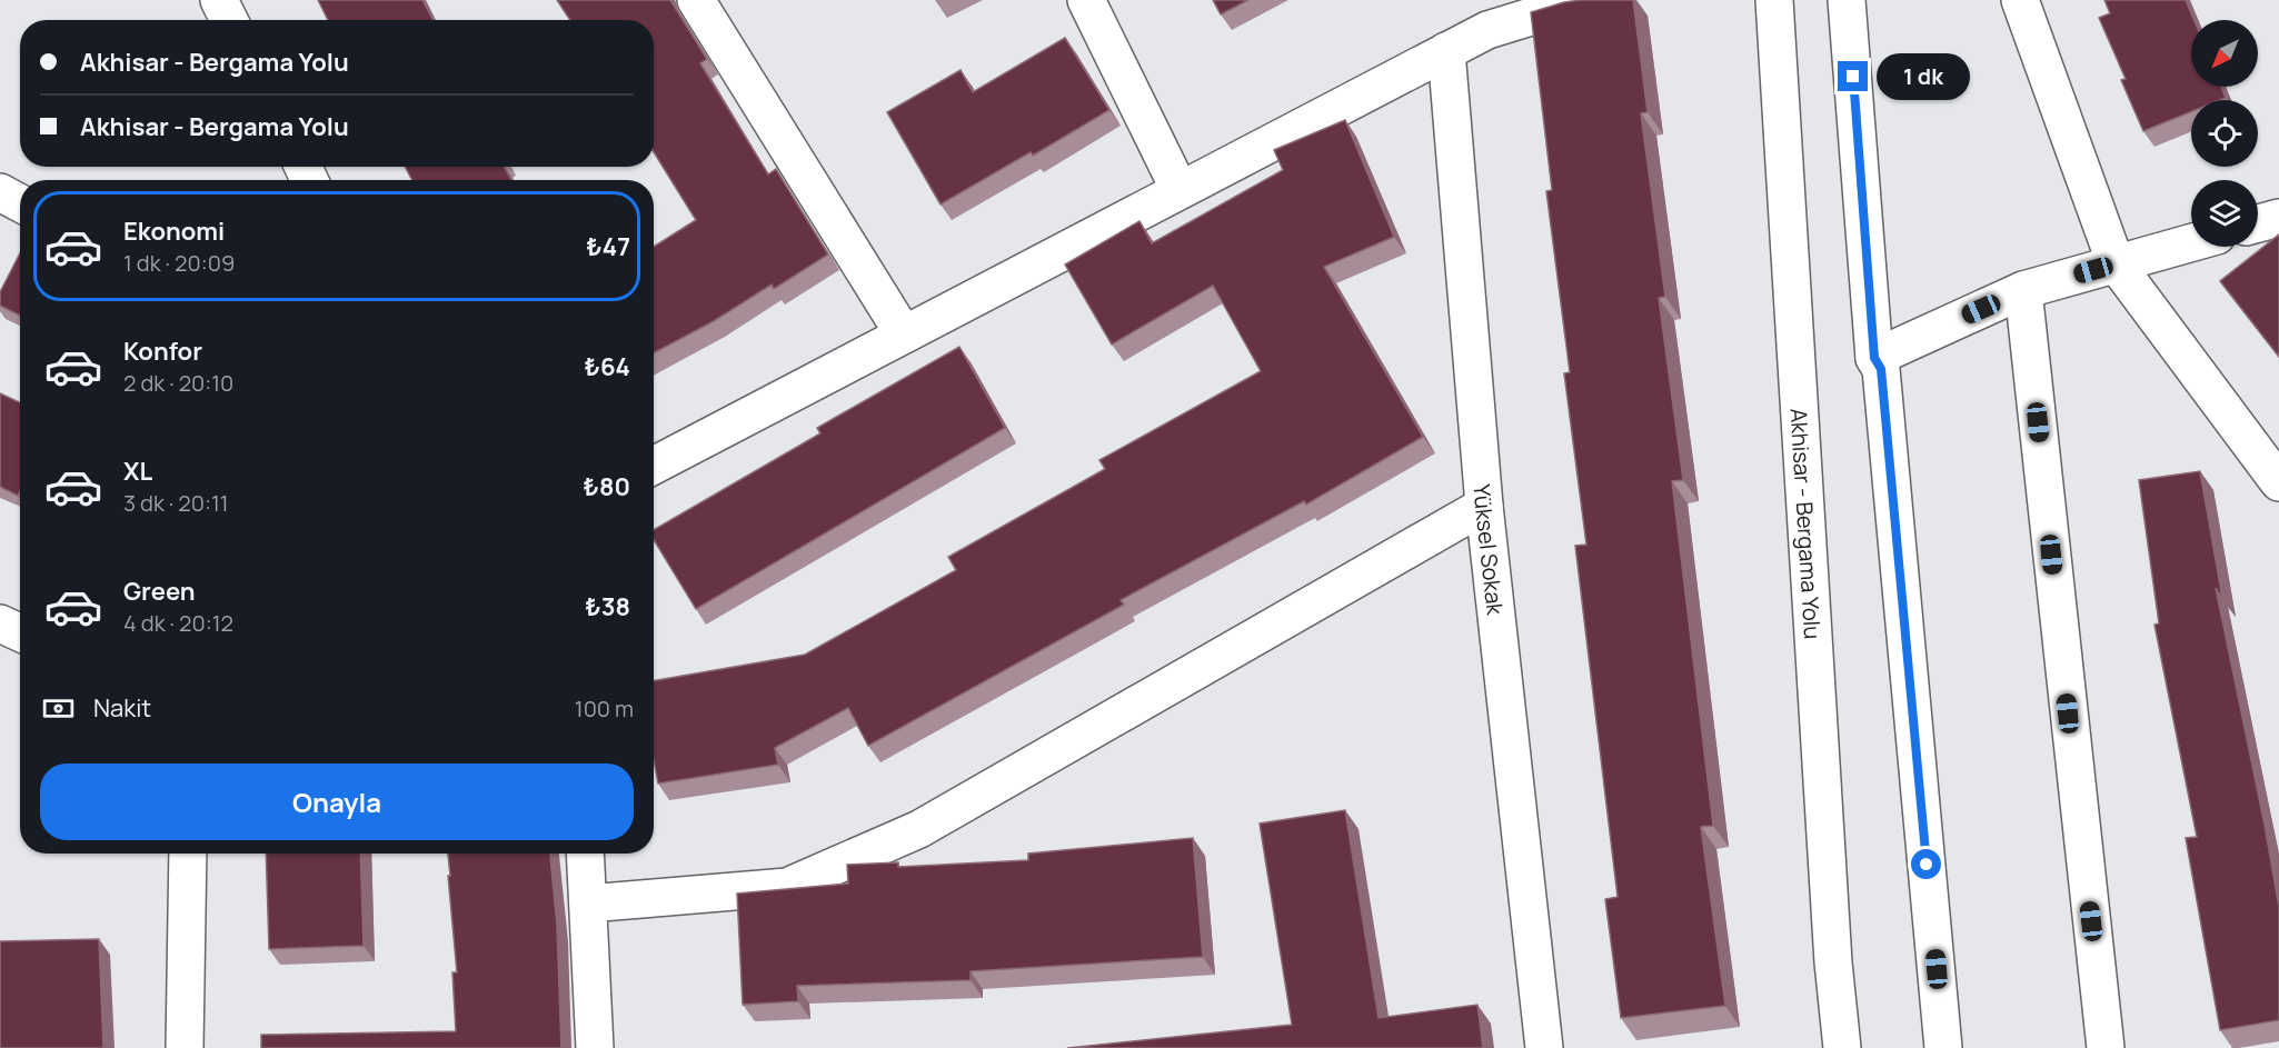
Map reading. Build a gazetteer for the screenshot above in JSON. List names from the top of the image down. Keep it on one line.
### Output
{"streets":{"street":["Akhisar - Bergama Yolu","Yüksel Sokak"]},"north":"bottom left","page":{"banner":["Akhisar - Bergama Yolu","Akhisar - Bergama Yolu"],"bubble":"1 dk","list":[{"name":"Ekonomi","note":"1 dk · 20:09","value":"₺47"},{"name":"Konfor","note":"2 dk · 20:10","value":"₺64"},{"name":"XL","note":"3 dk · 20:11","value":"₺80"},{"name":"Green","note":"4 dk · 20:12","value":"₺38"}],"pay":["Nakit","100 m"],"buttons":"Onayla"}}
